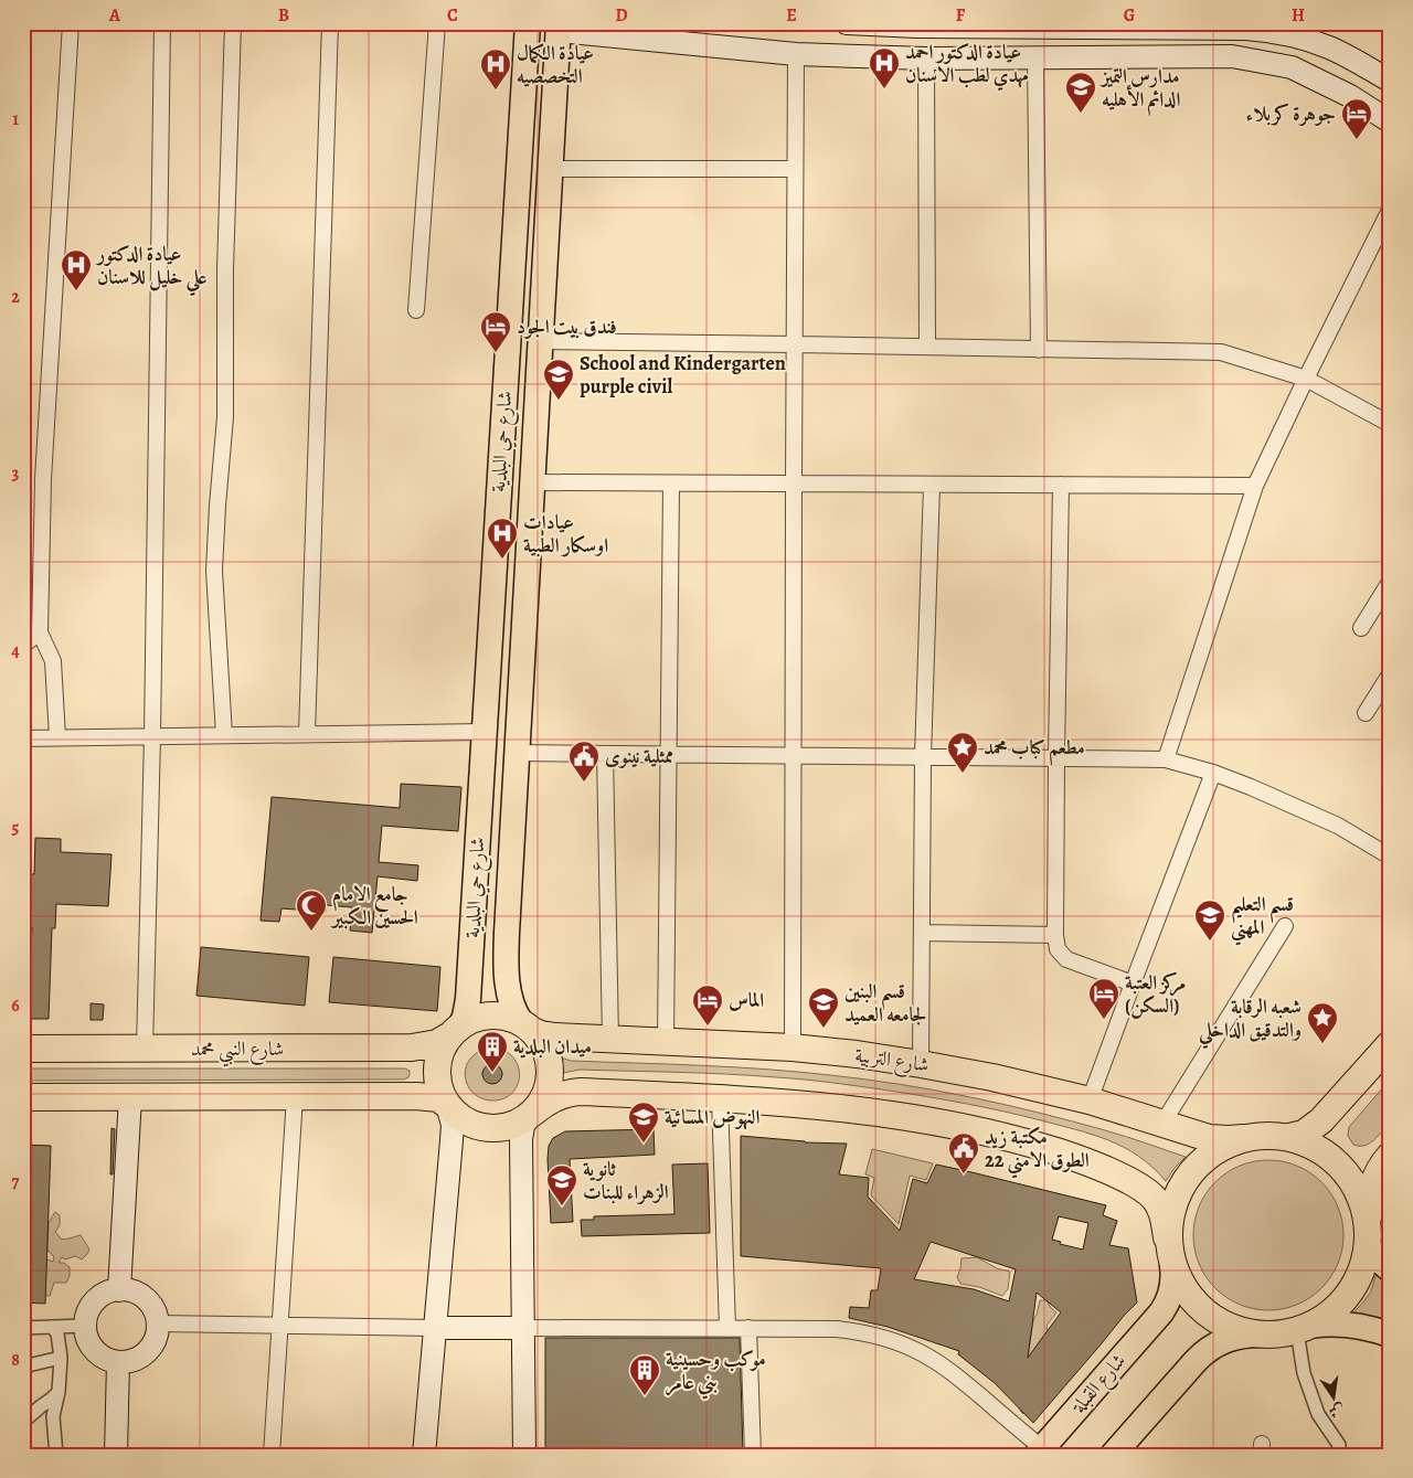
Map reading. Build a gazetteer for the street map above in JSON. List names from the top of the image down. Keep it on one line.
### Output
{"streets":{"highway":["شارع النبي محمد","شارع التربية"],"main road":["شارع حي البلدية","شارع القبلة"]},"crossings":[["شارع حي البلدية","شارع النبي محمد"],["شارع حي البلدية","شارع التربية"],["شارع النبي محمد","شارع التربية"]],"places":{"hospital":["عيادة الدكتور احمد مهدي لطب الاسنان","عيادة الكمال التخصصيه","عيادة الدكتور علي خليل للاسنان","عيادات اوسكار الطبية"],"school or university":["مدارس التميز الدائم الأهليه","School and Kindergarten purple civil","قسم التعليم المهني","قسم البنين لجامعه العميد","النهوض المسائية","ثانوية الزهراء للبنات"],"hotel":["جوهرة كربلاء","فندق بيت الجود","مركز العتبة (السكن)","الماس"],"place":["مطعم كباب محمد","شعبه الرقابة والتدقيق الداخلي"],"public building":["ممثلية نينوى","مكتبة زيد الطوق الامني 22"],"mosque":["جامع الامام الحسين الكبير"],"building":["ميدان البلدية","موكب وحسينية بني عامر"]},"north":"bottom","grid":{"columns":["A","B","C","D","E","F","G","H"],"rows":["1","2","3","4","5","6","7","8"]}}
